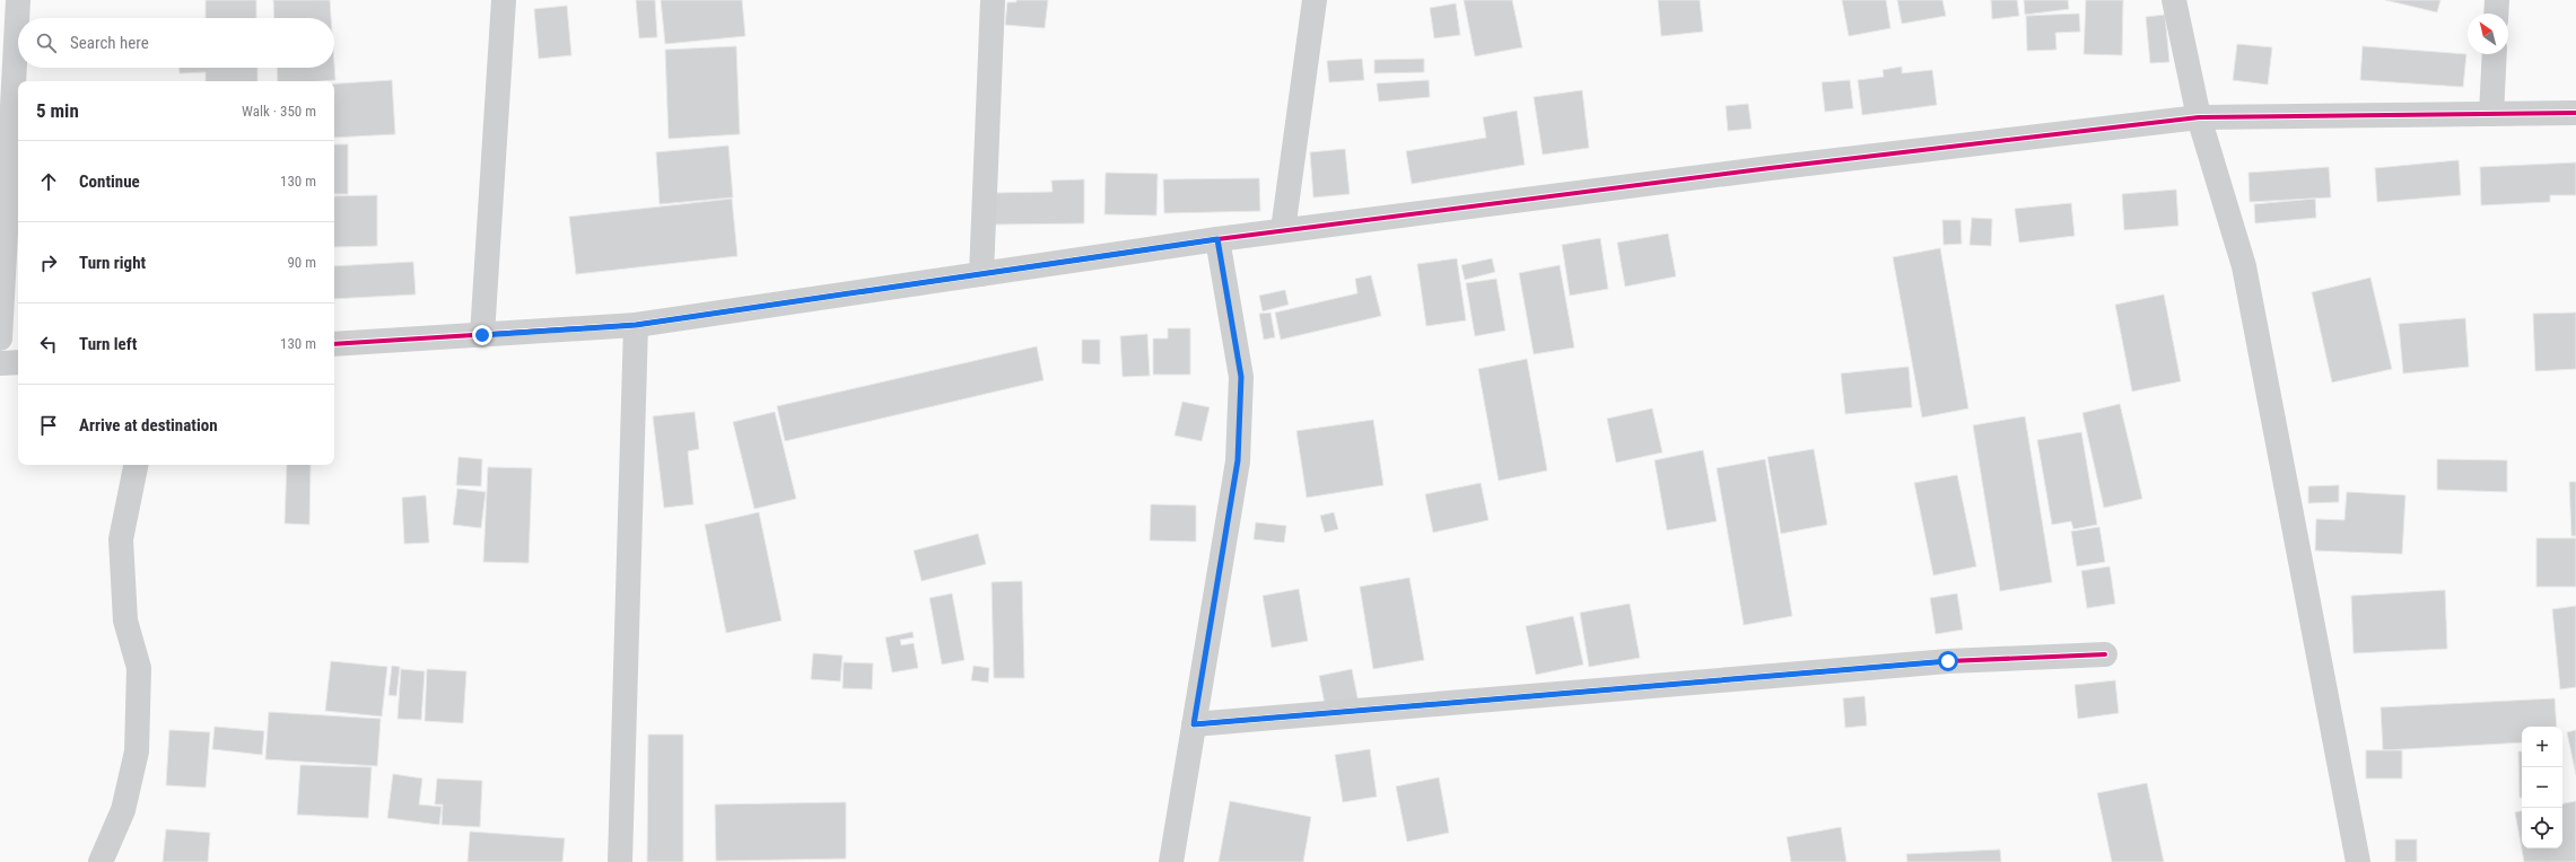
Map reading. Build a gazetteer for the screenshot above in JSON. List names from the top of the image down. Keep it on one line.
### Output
{"north":"top left","page":{"search":"Search here","heading":["5 min","Walk · 350 m"],"list":[["Continue","130 m"],["Turn right","90 m"],["Turn left","130 m"],"Arrive at destination"],"map_buttons":["+","−"]}}
